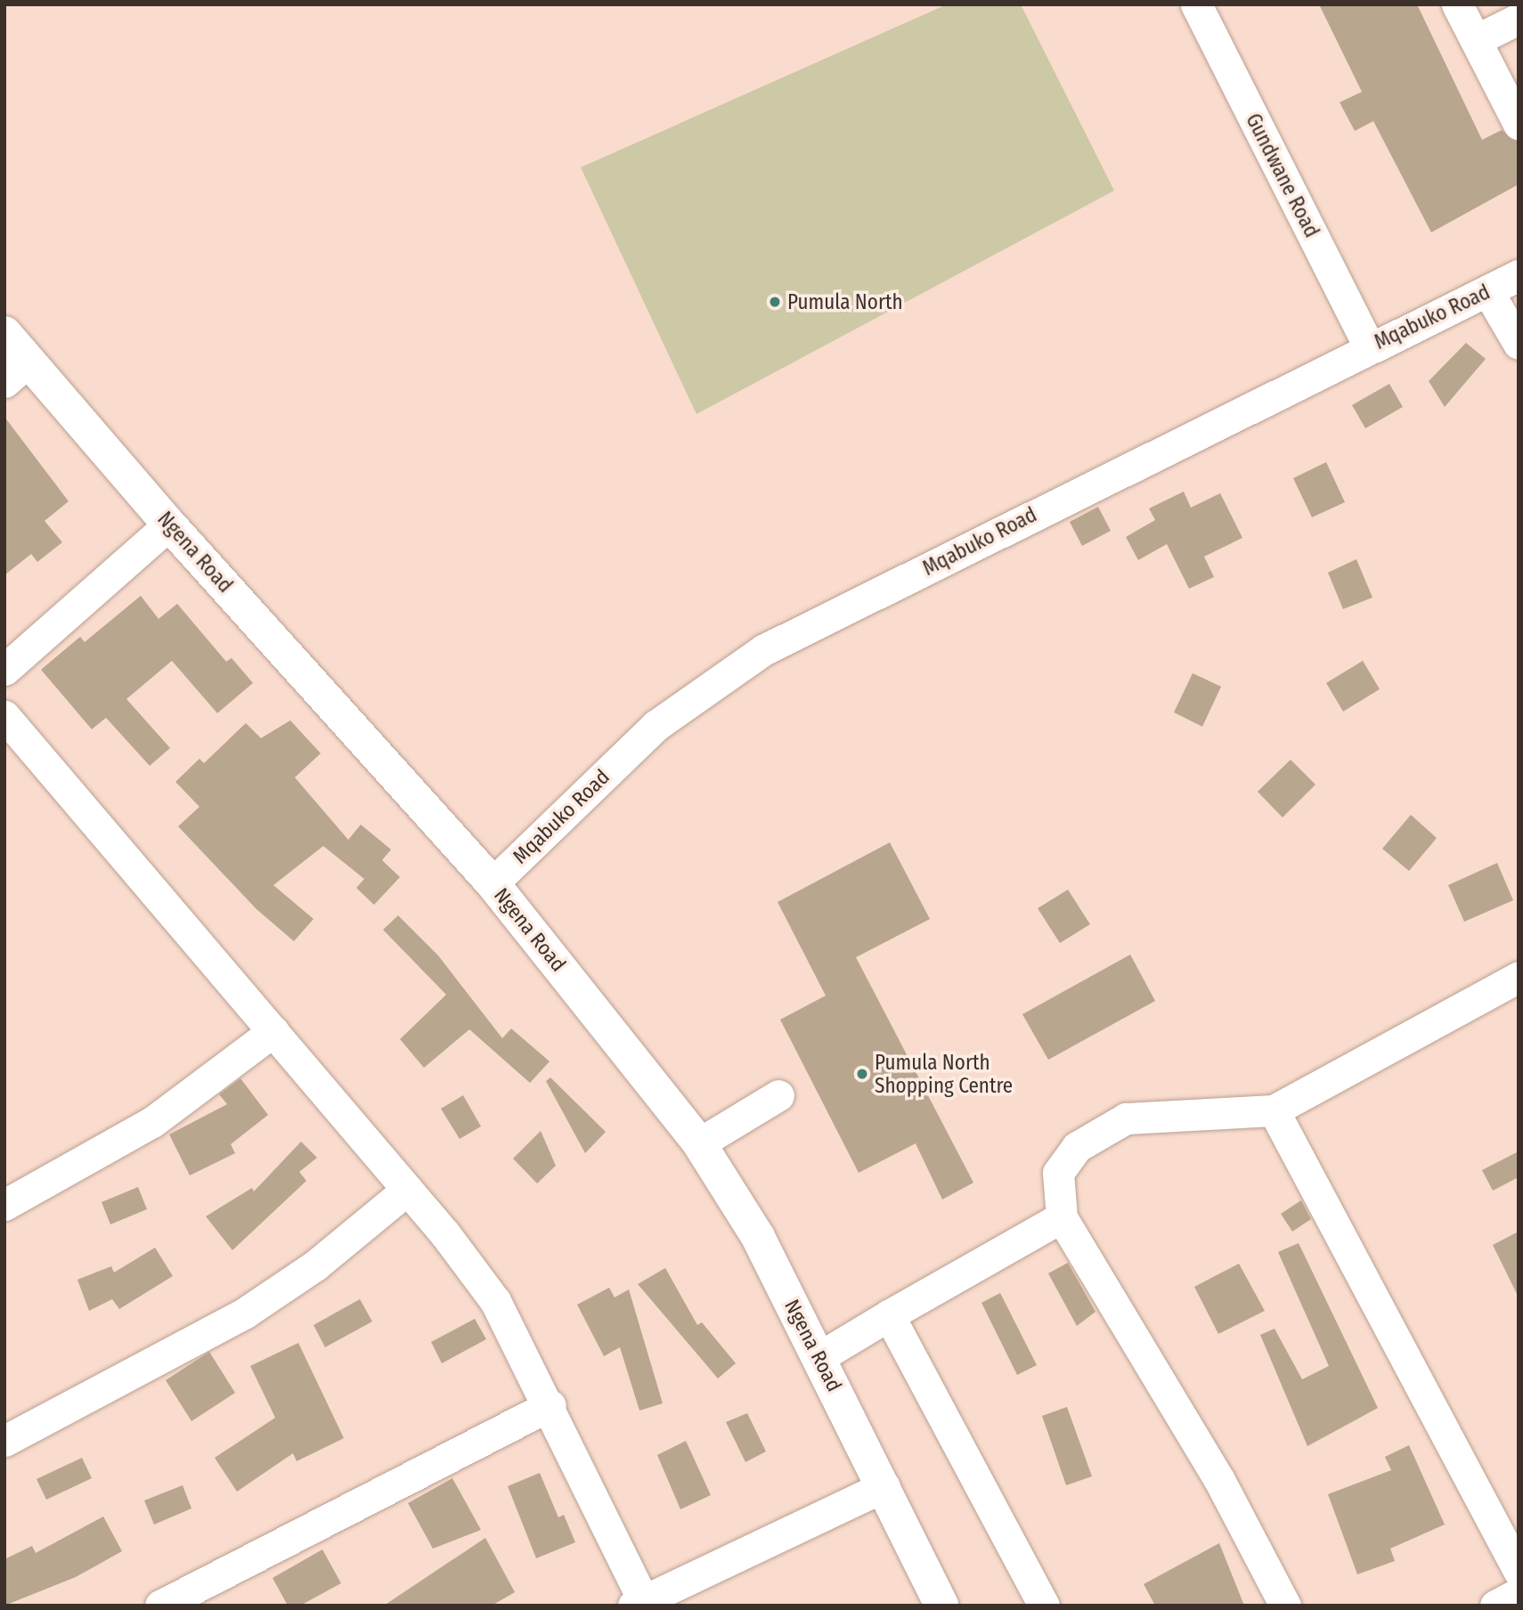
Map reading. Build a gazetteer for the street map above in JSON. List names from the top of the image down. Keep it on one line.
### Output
{"streets":{"street":["Gundwane Road","Mqabuko Road","Ngena Road"]},"crossings":[["Gundwane Road","Mqabuko Road"],["Mqabuko Road","Ngena Road"]],"places":["Pumula North","Pumula North Shopping Centre"]}
